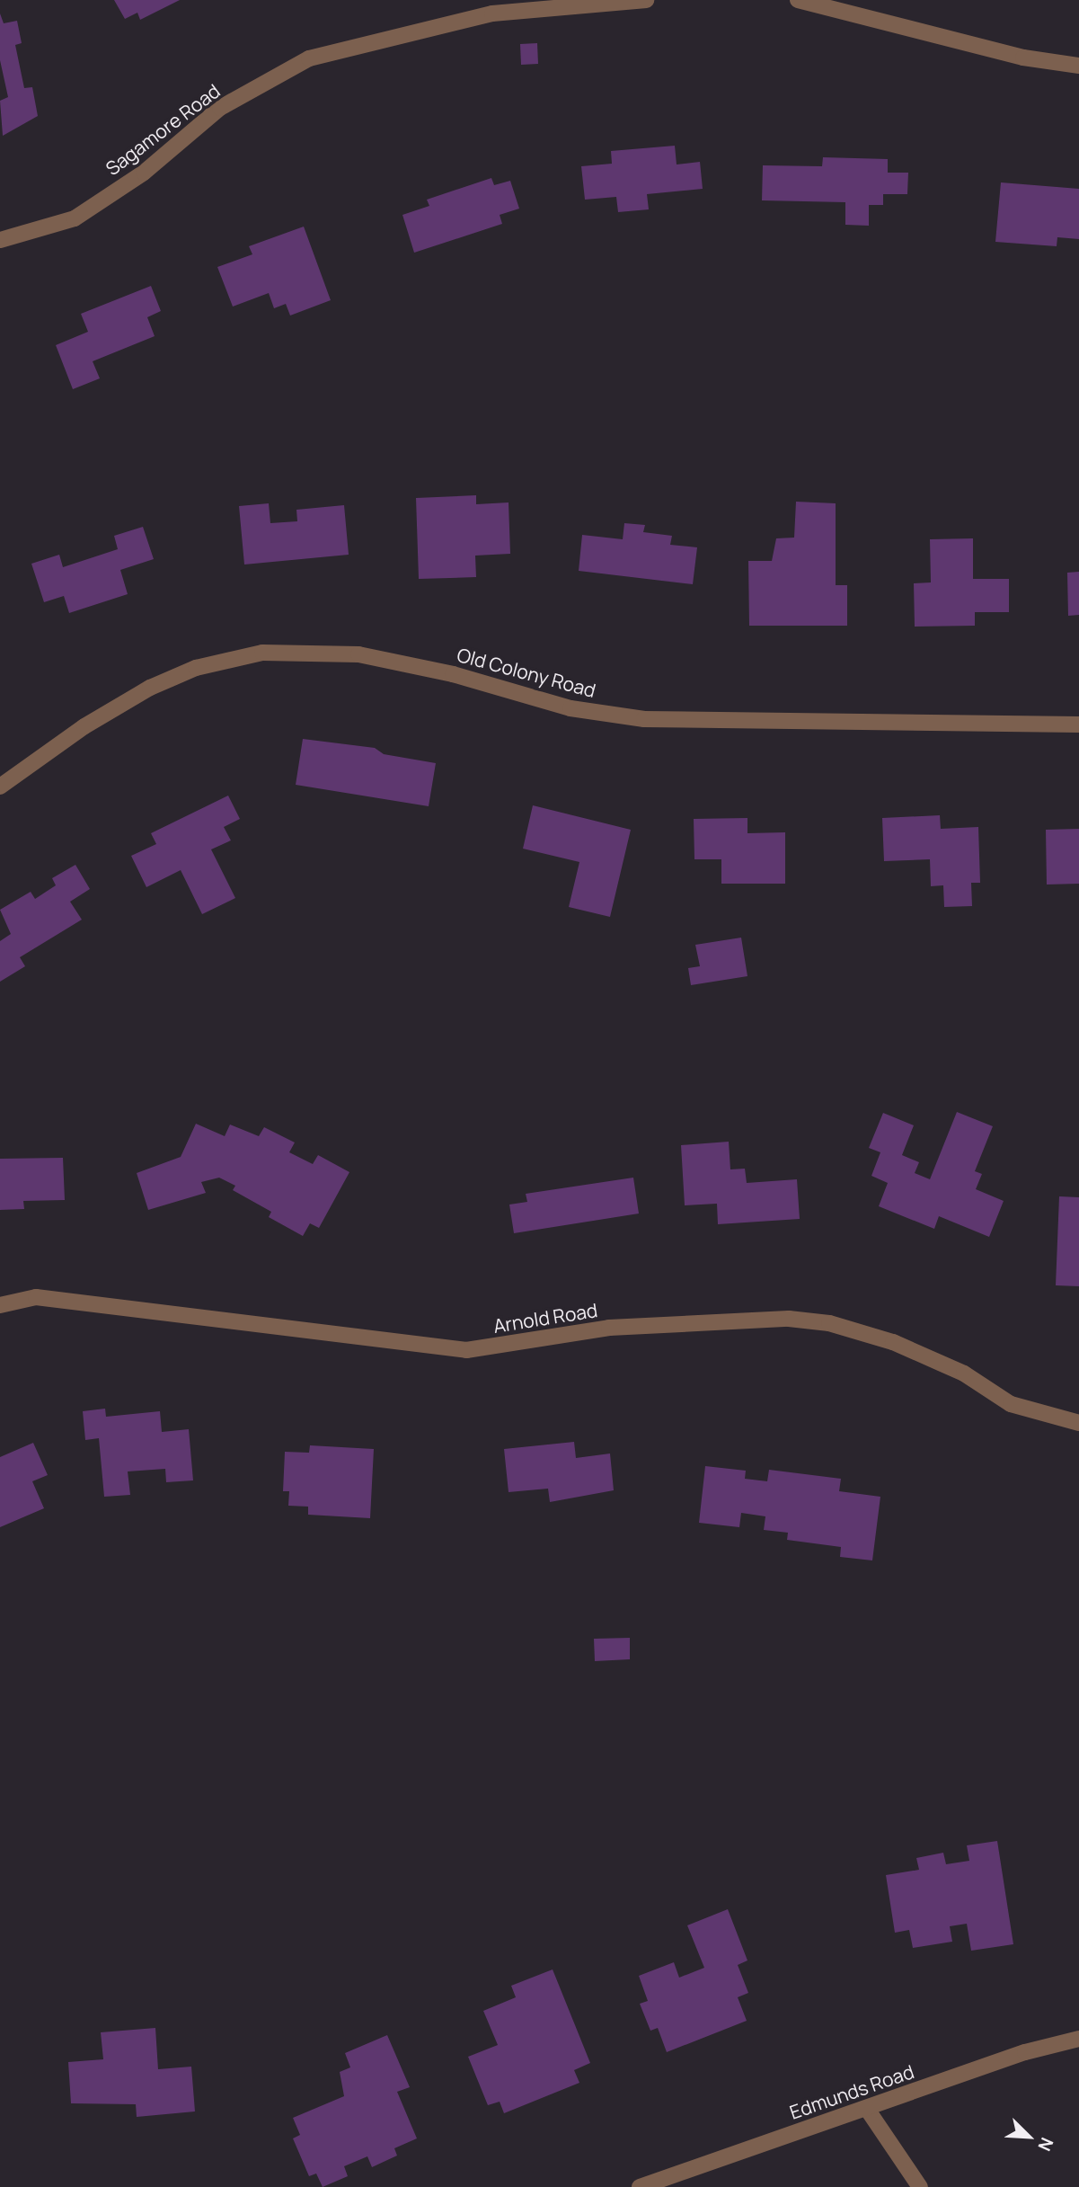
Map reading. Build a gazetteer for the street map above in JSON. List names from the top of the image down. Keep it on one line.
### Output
{"streets":{"street":["Sagamore Road","Old Colony Road","Arnold Road","Edmunds Road"]},"north":"bottom right"}
